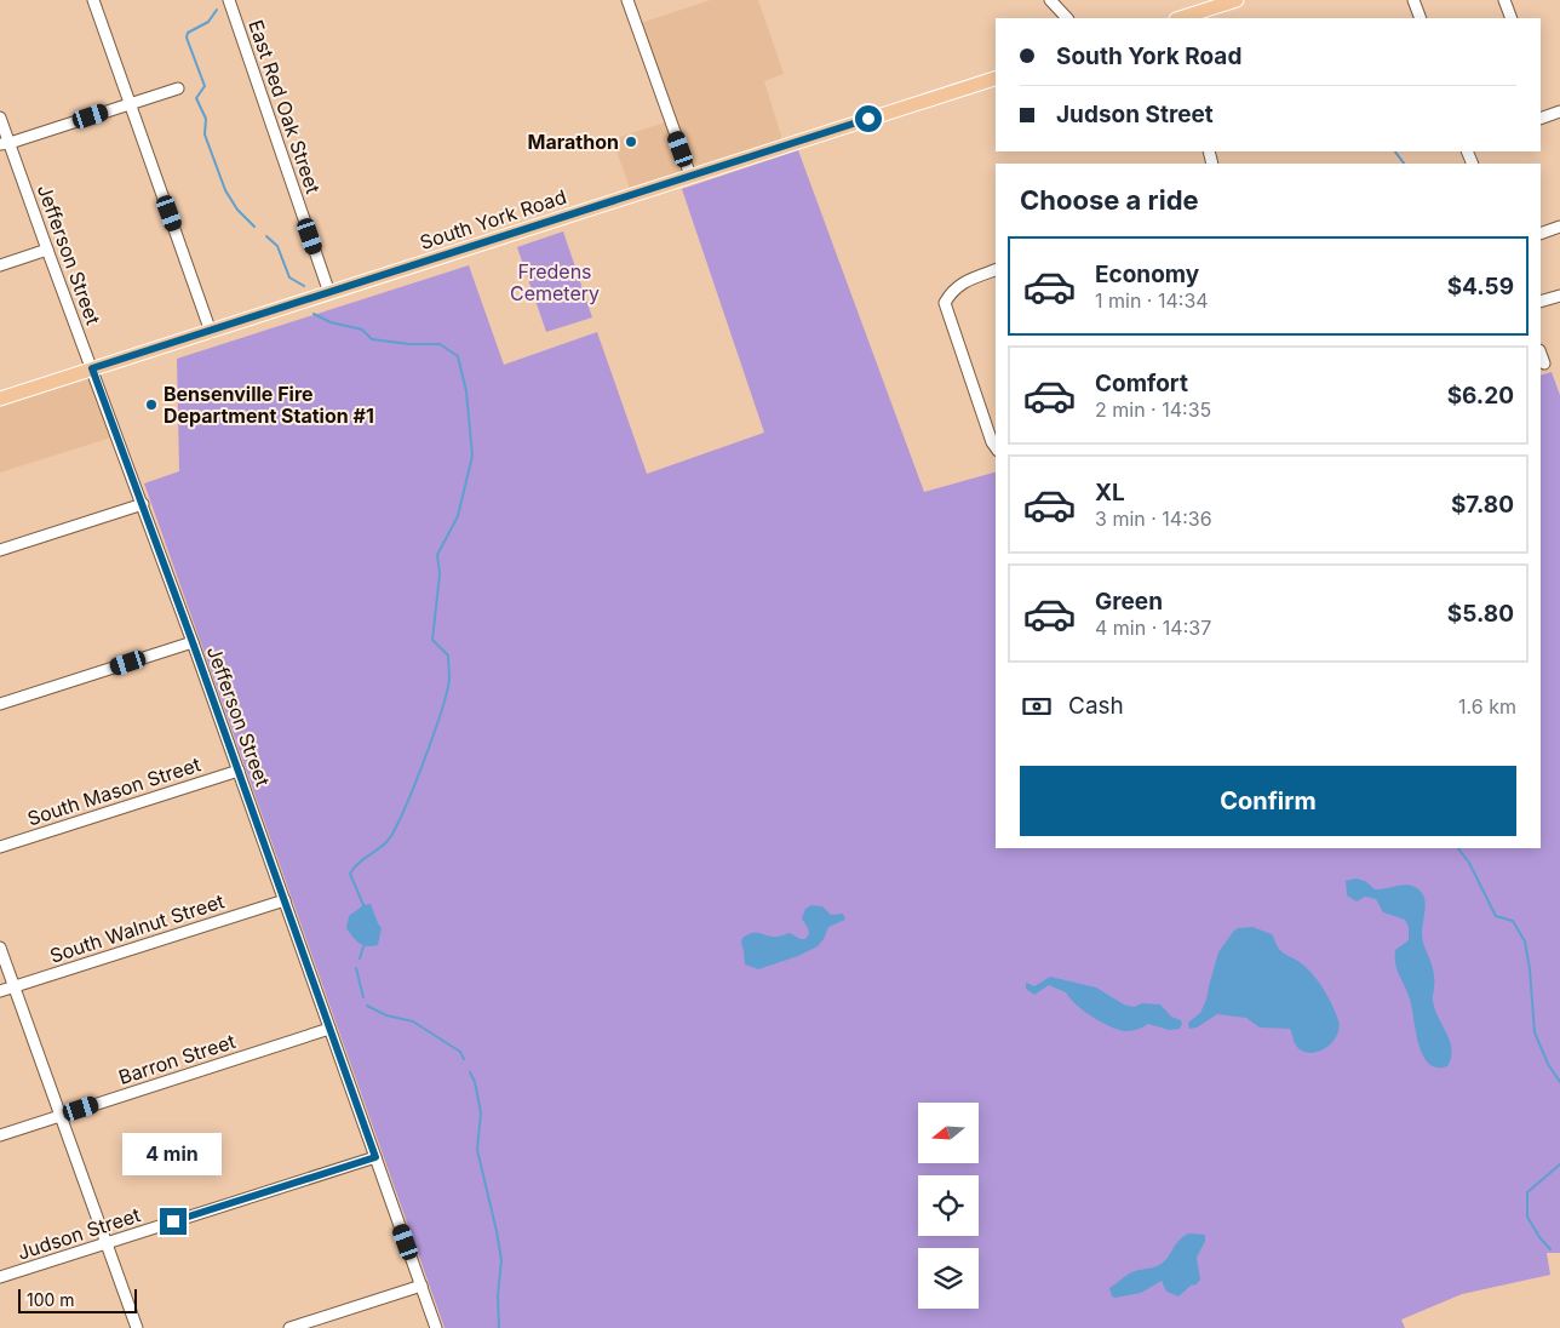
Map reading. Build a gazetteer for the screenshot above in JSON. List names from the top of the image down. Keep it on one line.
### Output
{"streets":{"main road":["South York Road"],"street":["East Red Oak Street","Jefferson Street","South Mason Street","South Walnut Street","Barron Street","Judson Street"]},"crossings":[["East Red Oak Street","South York Road"],["South York Road","Jefferson Street"],["Jefferson Street","South Mason Street"],["Jefferson Street","South Walnut Street"],["Jefferson Street","Barron Street"],["Jefferson Street","Judson Street"]],"parks":["Fredens Cemetery"],"places":["Marathon","Bensenville Fire Department Station #1"],"scale_bar":"100 m","north":"left","page":{"banner":["South York Road","Judson Street"],"heading":"Choose a ride","list":[{"name":"Economy","note":"1 min · 14:34","value":"$4.59"},{"name":"Comfort","note":"2 min · 14:35","value":"$6.20"},{"name":"XL","note":"3 min · 14:36","value":"$7.80"},{"name":"Green","note":"4 min · 14:37","value":"$5.80"}],"pay":["Cash","1.6 km"],"buttons":"Confirm","bubble":"4 min","scale":"100 m"}}
